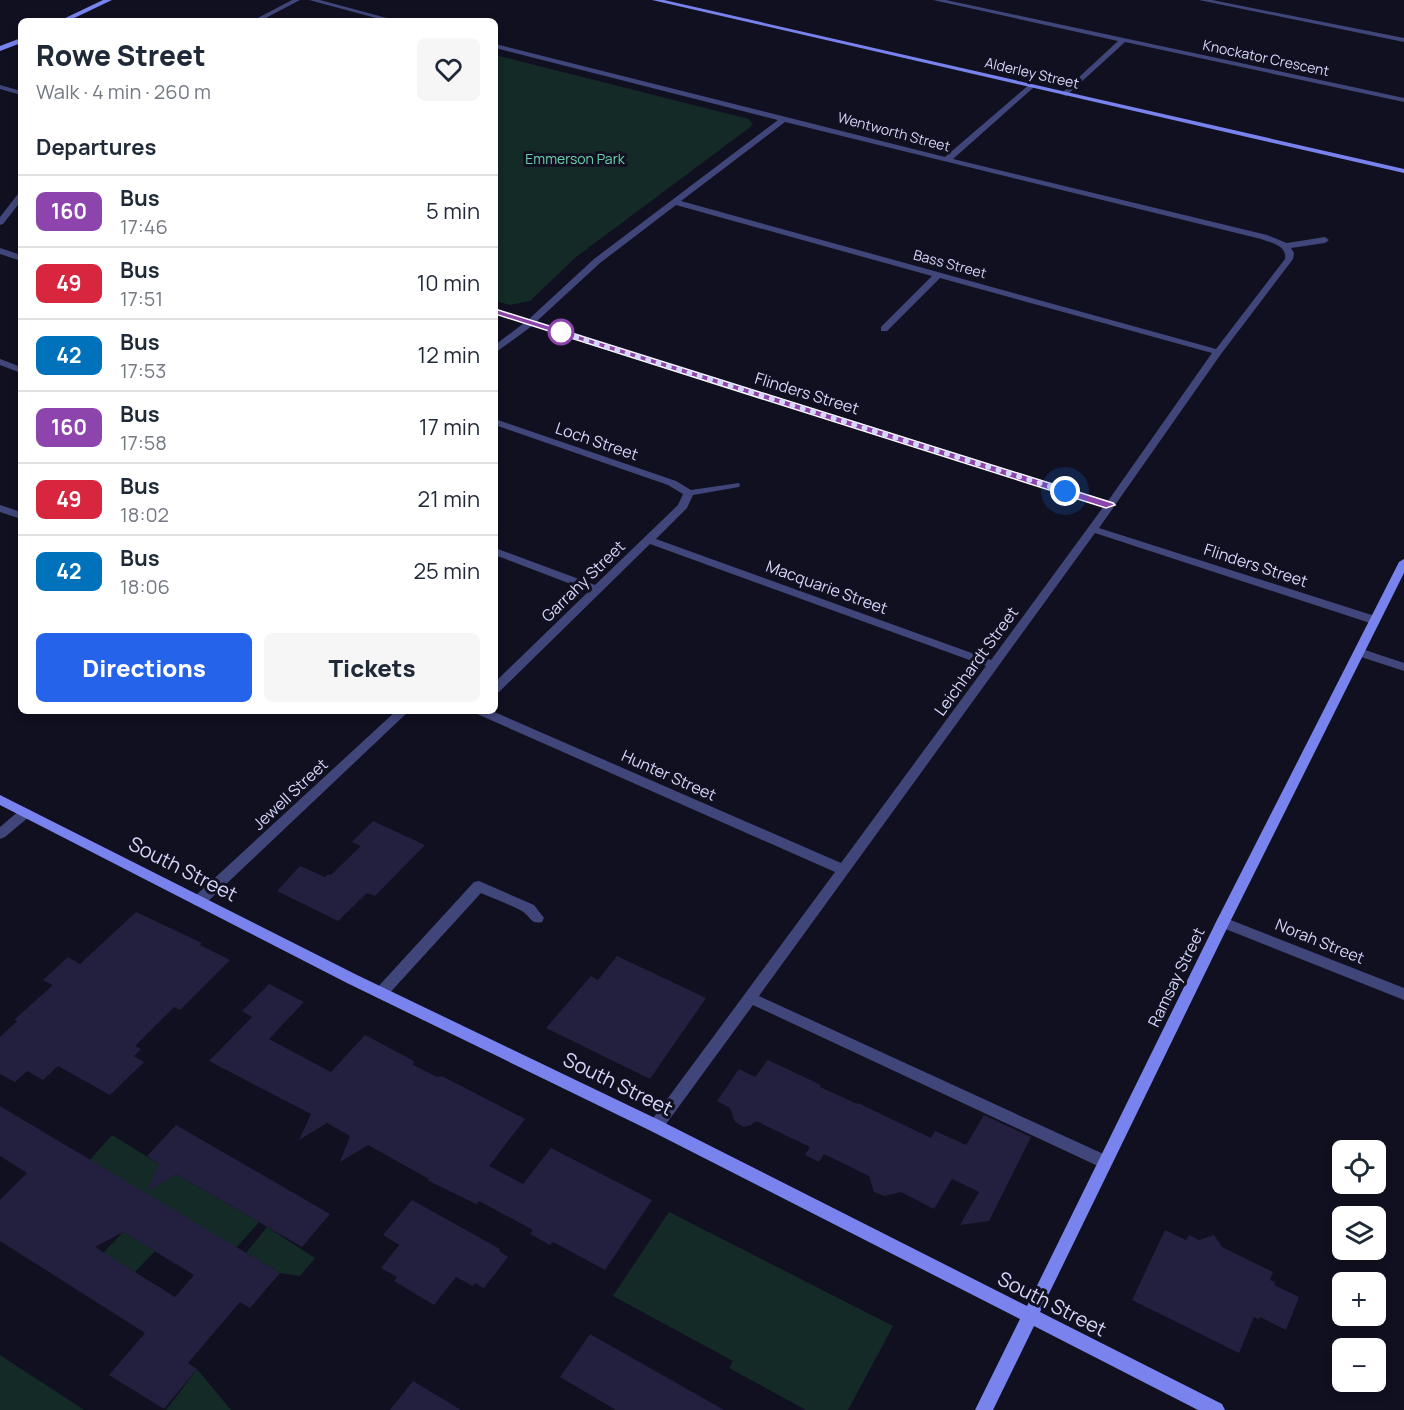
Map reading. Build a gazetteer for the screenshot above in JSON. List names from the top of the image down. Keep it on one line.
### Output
{"streets":{"street":["Knockator Crescent","Alderley Street","Wentworth Street","Bass Street","Flinders Street","Loch Street","Garrahy Street","Macquarie Street","Leichhardt Street","Hunter Street","Jewell Street","South Street","Norah Street","Ramsay Street"]},"crossings":[["Wentworth Street","Leichhardt Street"],["Bass Street","Leichhardt Street"],["Flinders Street","Leichhardt Street"],["Flinders Street","Ramsay Street"],["Loch Street","Garrahy Street"],["Garrahy Street","Macquarie Street"],["Macquarie Street","Leichhardt Street"],["Leichhardt Street","Hunter Street"],["Leichhardt Street","South Street"],["Jewell Street","South Street"],["South Street","Ramsay Street"],["Norah Street","Ramsay Street"]],"parks":["Emmerson Park"],"lines":["bus line 160"],"page":{"heading":[["Rowe Street","Walk · 4 min · 260 m"],"Departures"],"list":[{"mark":"160","name":"Bus","note":"17:46","value":"5 min"},{"mark":"49","name":"Bus","note":"17:51","value":"10 min"},{"mark":"42","name":"Bus","note":"17:53","value":"12 min"},{"mark":"160","name":"Bus","note":"17:58","value":"17 min"},{"mark":"49","name":"Bus","note":"18:02","value":"21 min"},{"mark":"42","name":"Bus","note":"18:06","value":"25 min"}],"buttons":["Directions","Tickets"],"map_buttons":["+","−"]}}
